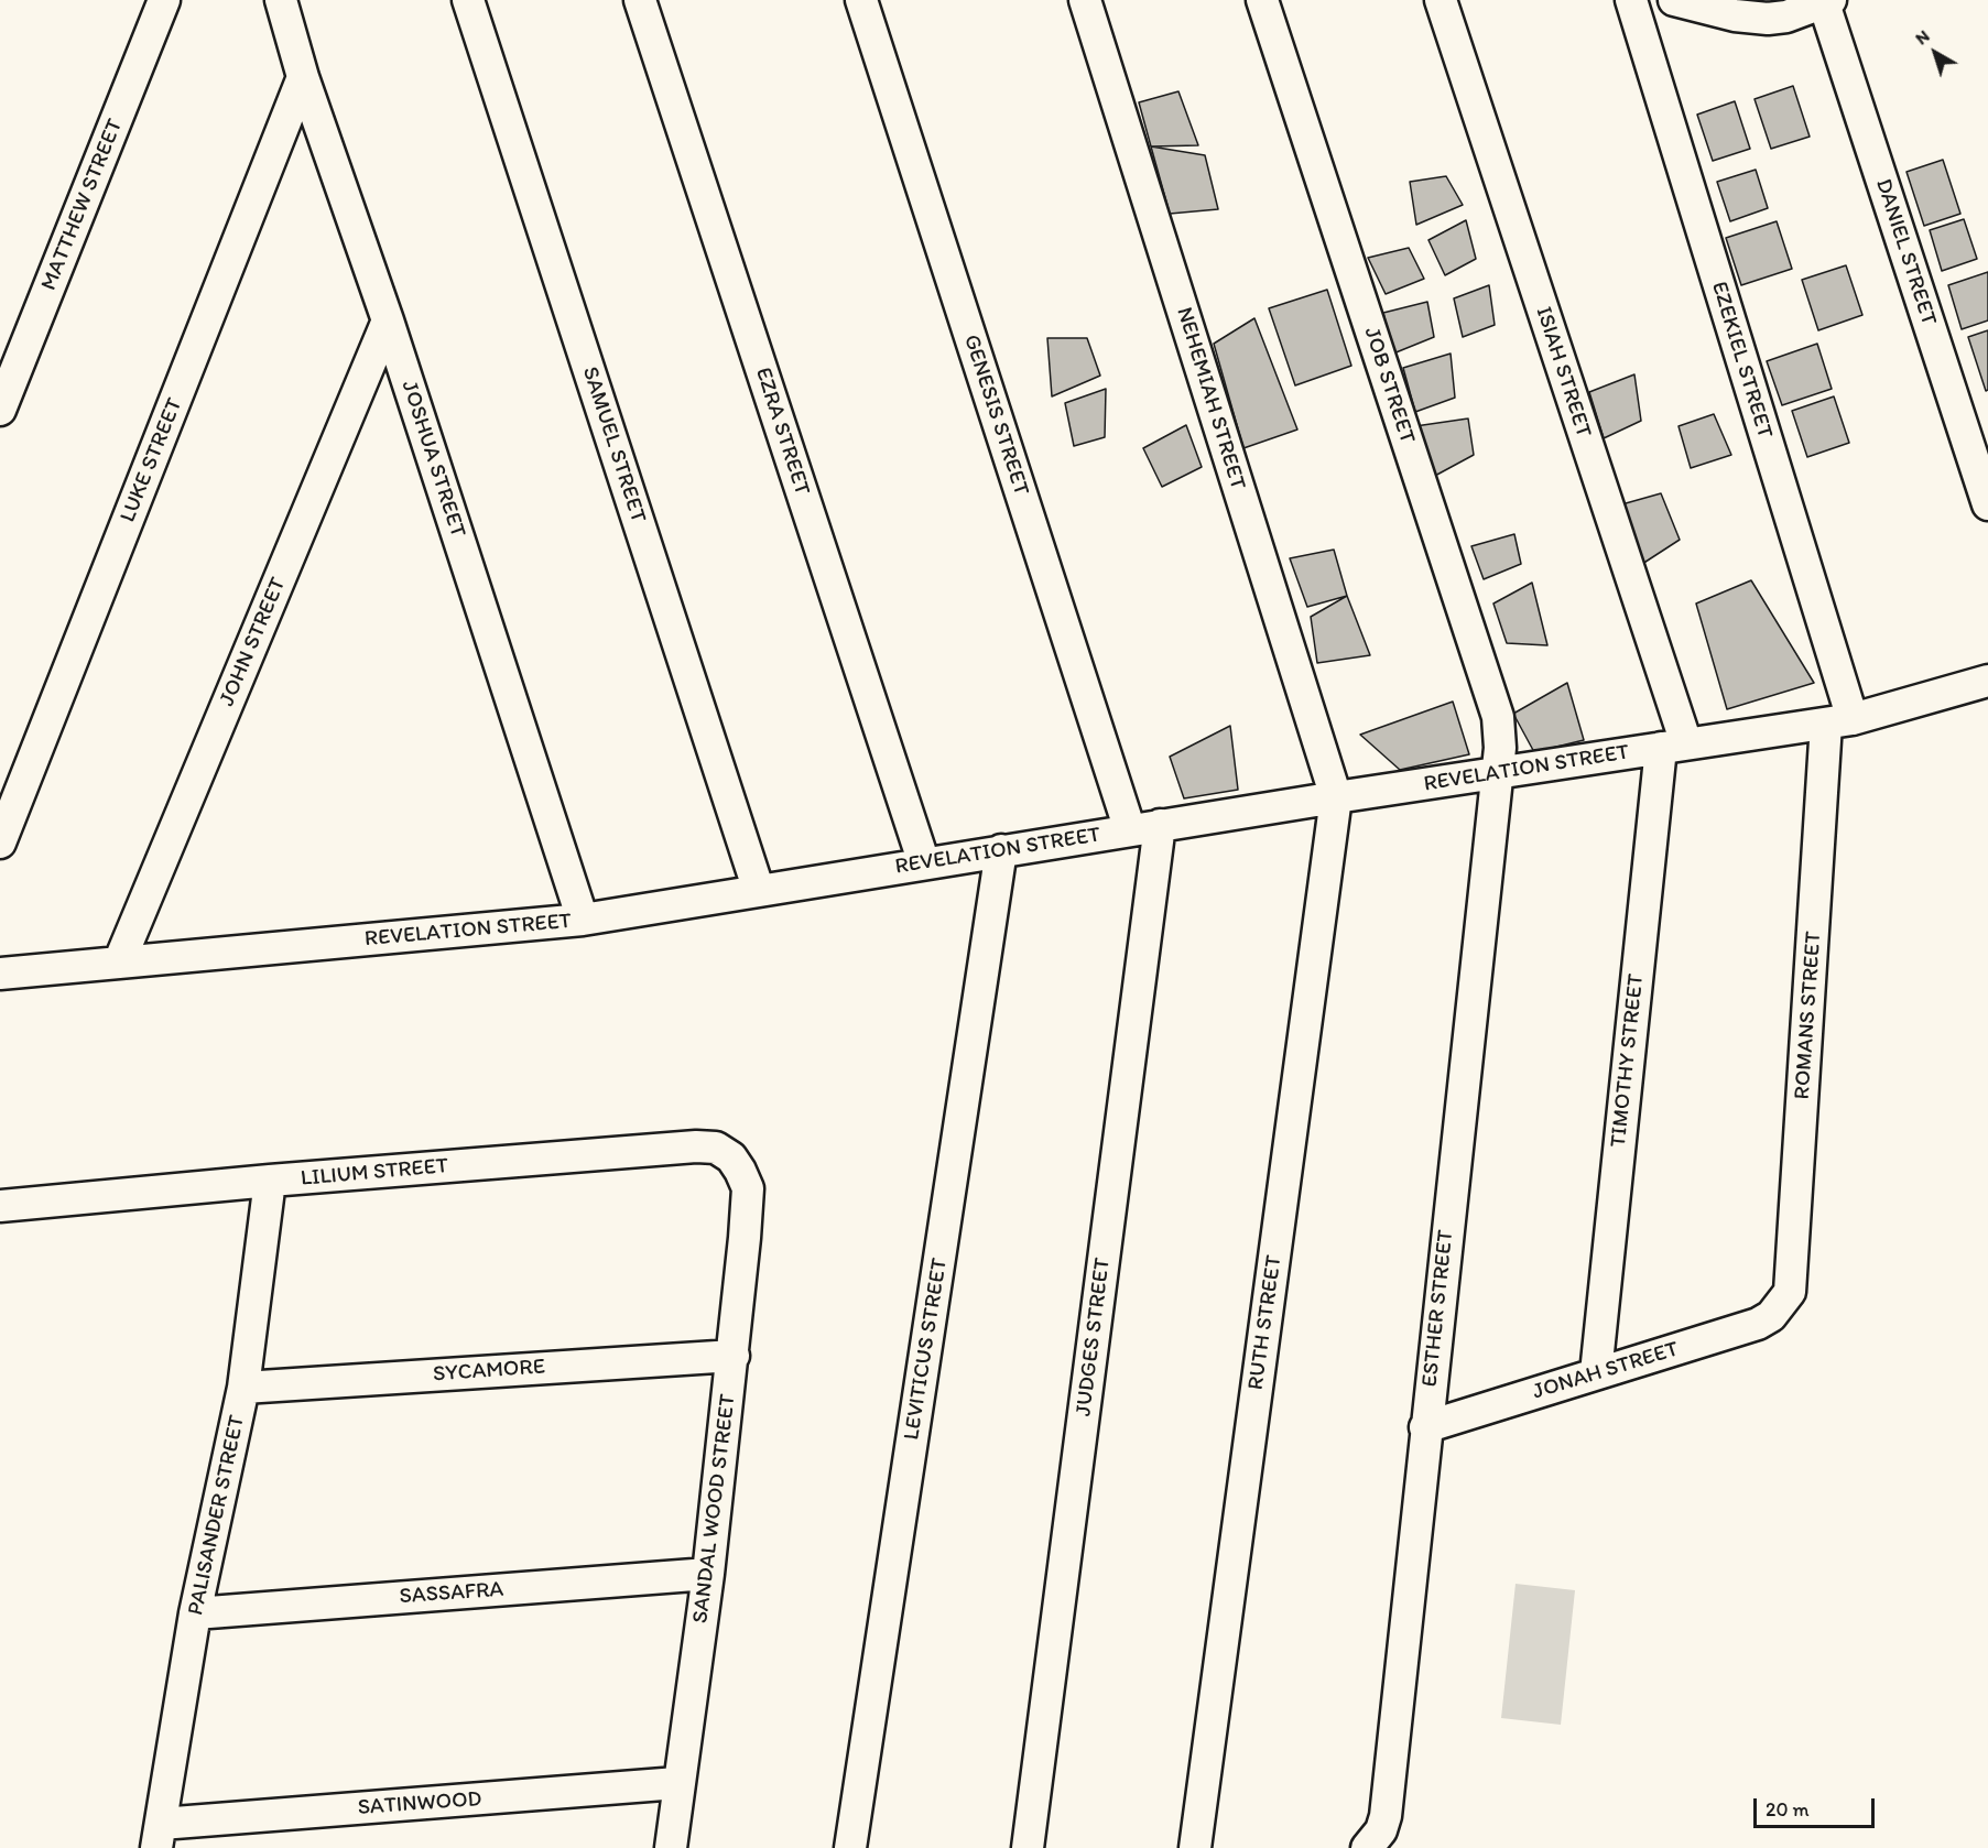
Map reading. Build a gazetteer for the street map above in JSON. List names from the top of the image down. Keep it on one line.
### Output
{"streets":{"street":["MATTHEW STREET","DANIEL STREET","EZEKIEL STREET","ISIAH STREET","JOB STREET","NEHEMIAH STREET","GENESIS STREET","EZRA STREET","SAMUEL STREET","JOSHUA STREET","LUKE STREET","JOHN STREET","REVELATION STREET","ROMANS STREET","TIMOTHY STREET","LILIUM STREET","ESTHER STREET","RUTH STREET","JUDGES STREET","LEVITICUS STREET","SYCAMORE","JONAH STREET","SANDAL WOOD STREET","PALISANDER STREET","SASSAFRA","SATINWOOD"]},"crossings":[["EZEKIEL STREET","REVELATION STREET"],["EZEKIEL STREET","ROMANS STREET"],["ISIAH STREET","REVELATION STREET"],["ISIAH STREET","TIMOTHY STREET"],["JOB STREET","REVELATION STREET"],["JOB STREET","ESTHER STREET"],["NEHEMIAH STREET","REVELATION STREET"],["NEHEMIAH STREET","RUTH STREET"],["GENESIS STREET","REVELATION STREET"],["GENESIS STREET","JUDGES STREET"],["EZRA STREET","REVELATION STREET"],["SAMUEL STREET","REVELATION STREET"],["JOSHUA STREET","LUKE STREET"],["JOSHUA STREET","JOHN STREET"],["JOSHUA STREET","REVELATION STREET"],["JOHN STREET","REVELATION STREET"],["REVELATION STREET","ROMANS STREET"],["REVELATION STREET","TIMOTHY STREET"],["REVELATION STREET","ESTHER STREET"],["REVELATION STREET","RUTH STREET"],["REVELATION STREET","JUDGES STREET"],["REVELATION STREET","LEVITICUS STREET"],["ROMANS STREET","JONAH STREET"],["TIMOTHY STREET","JONAH STREET"],["LILIUM STREET","SANDAL WOOD STREET"],["LILIUM STREET","PALISANDER STREET"],["ESTHER STREET","JONAH STREET"],["SYCAMORE","SANDAL WOOD STREET"],["SYCAMORE","PALISANDER STREET"],["SANDAL WOOD STREET","SASSAFRA"],["SANDAL WOOD STREET","SATINWOOD"],["PALISANDER STREET","SASSAFRA"],["PALISANDER STREET","SATINWOOD"]],"scale_bar":"20 m","north":"top left"}
